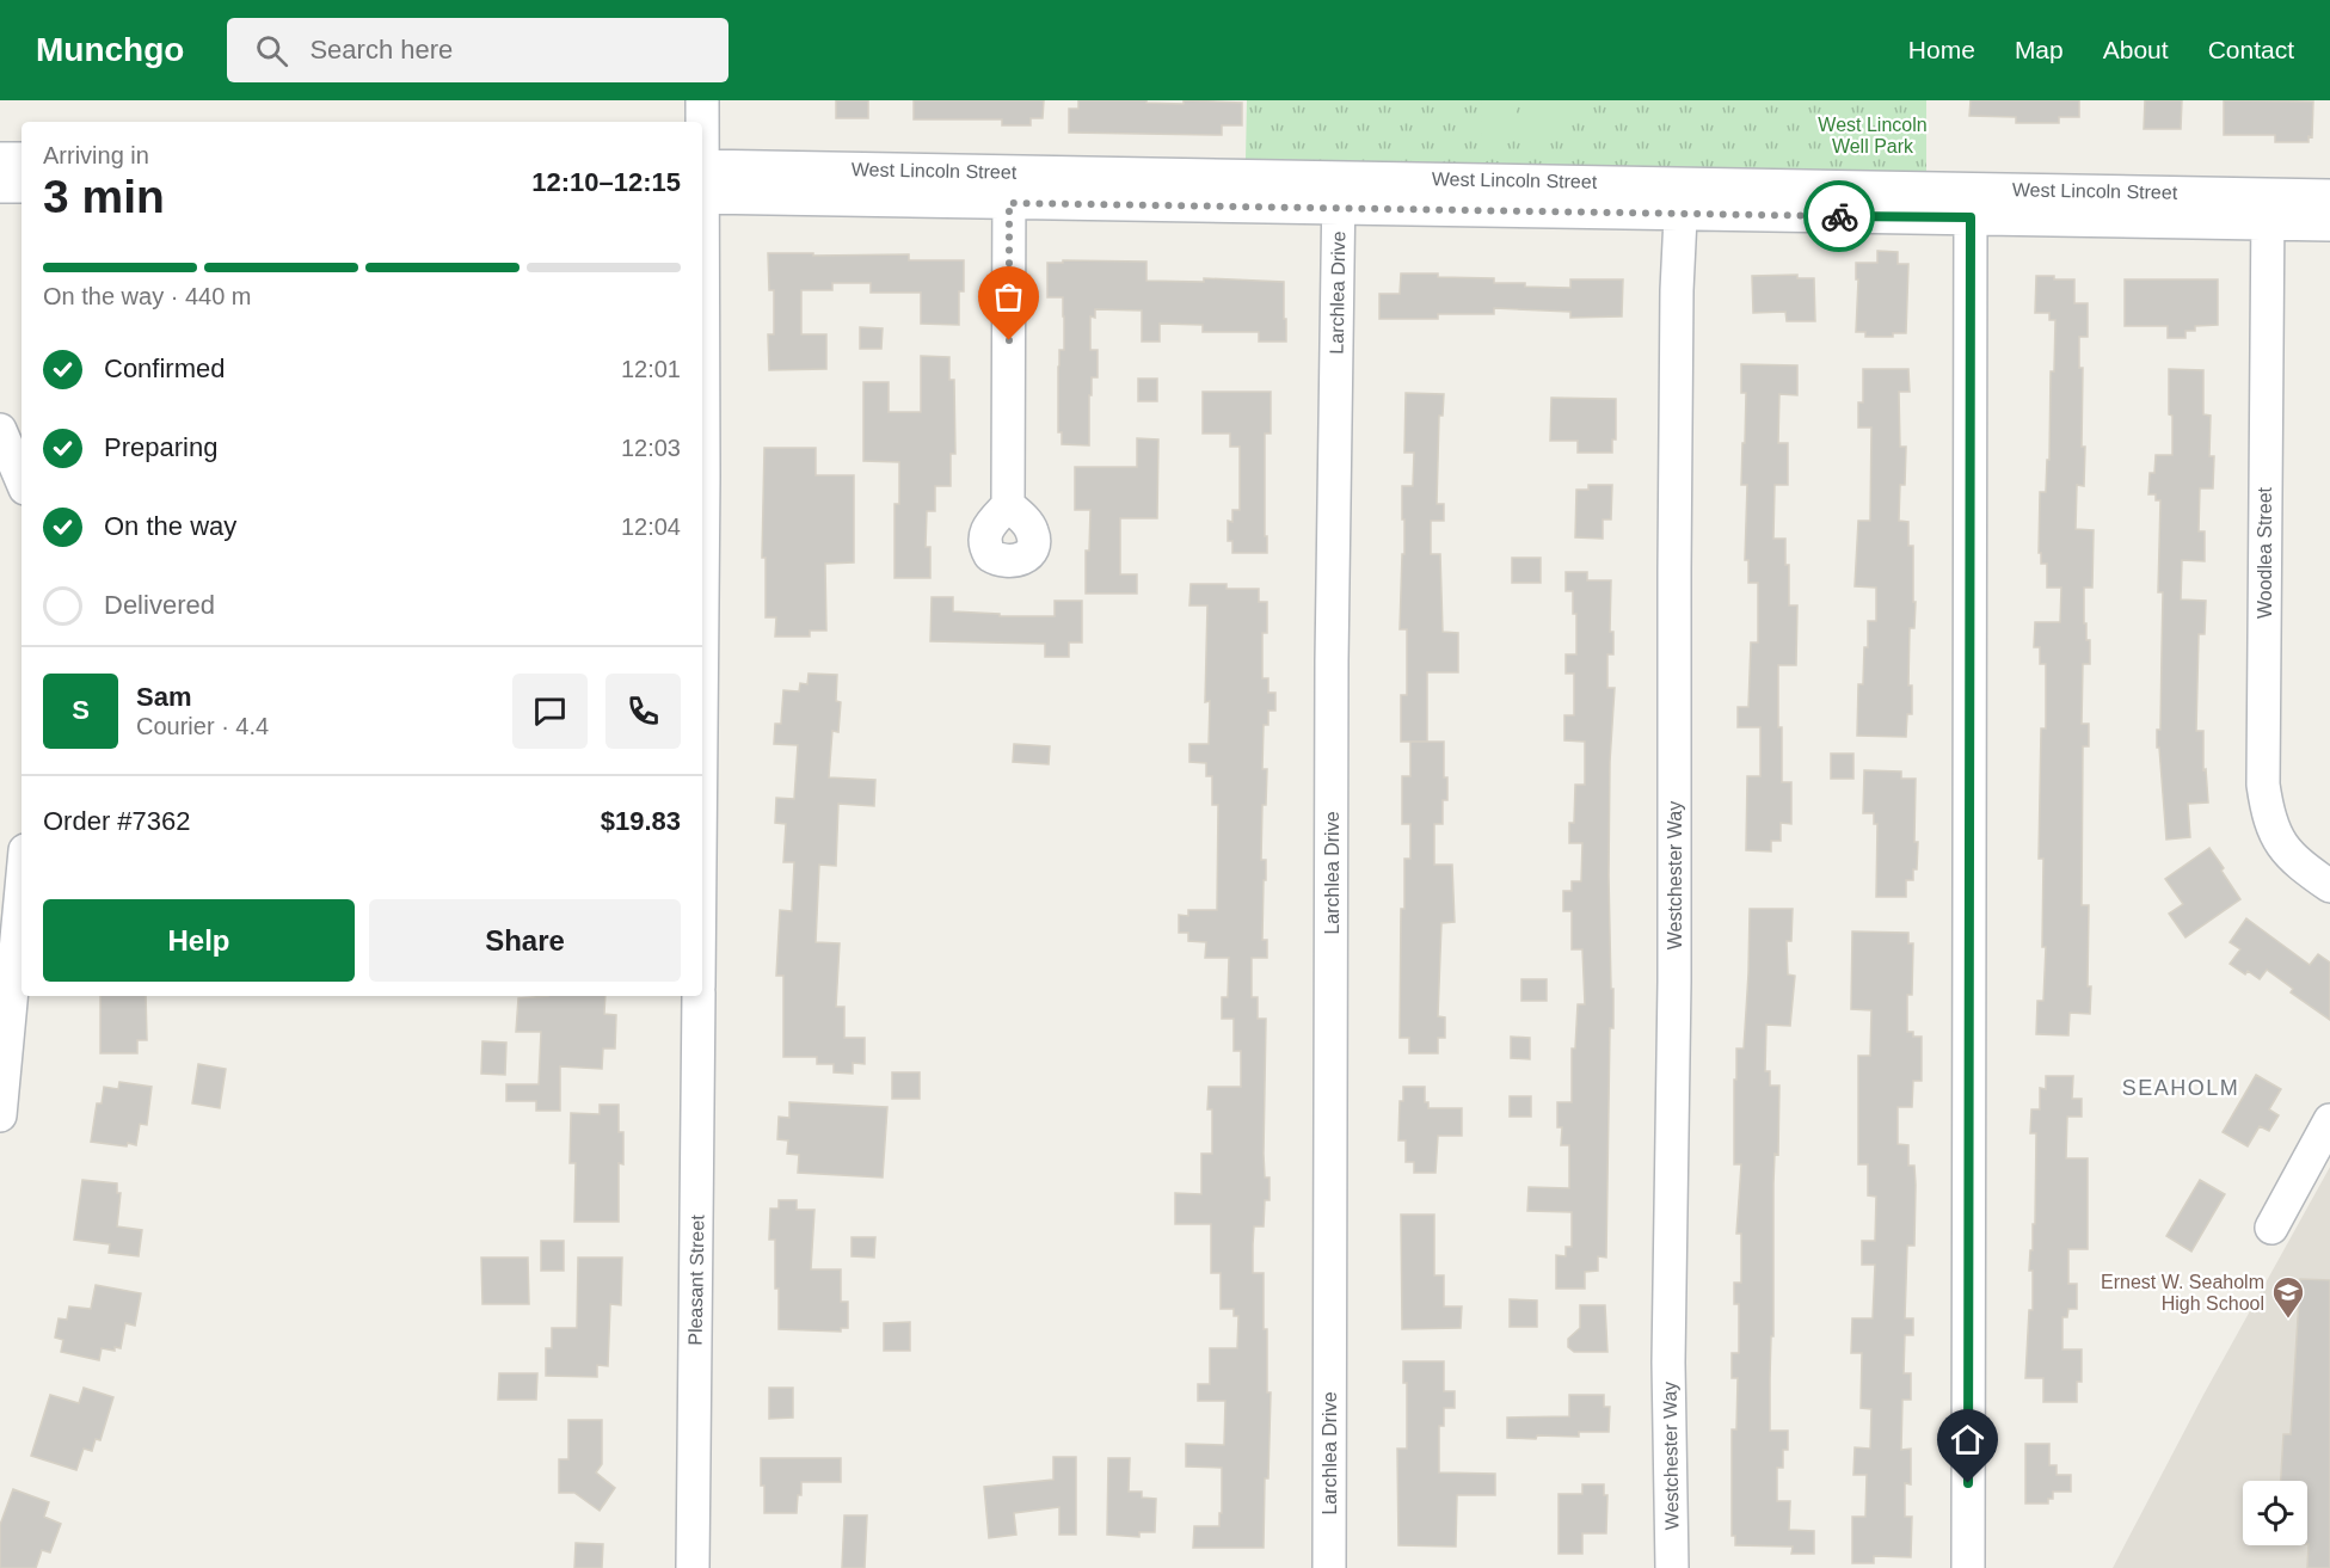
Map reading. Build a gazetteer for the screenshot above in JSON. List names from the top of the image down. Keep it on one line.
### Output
{"streets":{"street":["West Lincoln Street","Larchlea Drive","Woodlea Street","Westchester Way","Pleasant Street"]},"crossings":[["West Lincoln Street","Larchlea Drive"],["West Lincoln Street","Woodlea Street"],["West Lincoln Street","Westchester Way"]],"districts":["SEAHOLM"],"parks":["West Lincoln Well Park"],"places":{"school or university":["Ernest W. Seaholm High School"]},"page":{"header":"Munchgo","search":"Search here","nav":["Home","Map","About","Contact"],"heading":["3 min","Arriving in","12:10–12:15"],"panel":["Sam","Courier · 4.4","Order #7362","$19.83"],"bar":"On the way · 440 m","list":[["Confirmed","12:01"],["Preparing","12:03"],["On the way","12:04"],"Delivered"],"round":"S","buttons":["Help","Share"]}}
